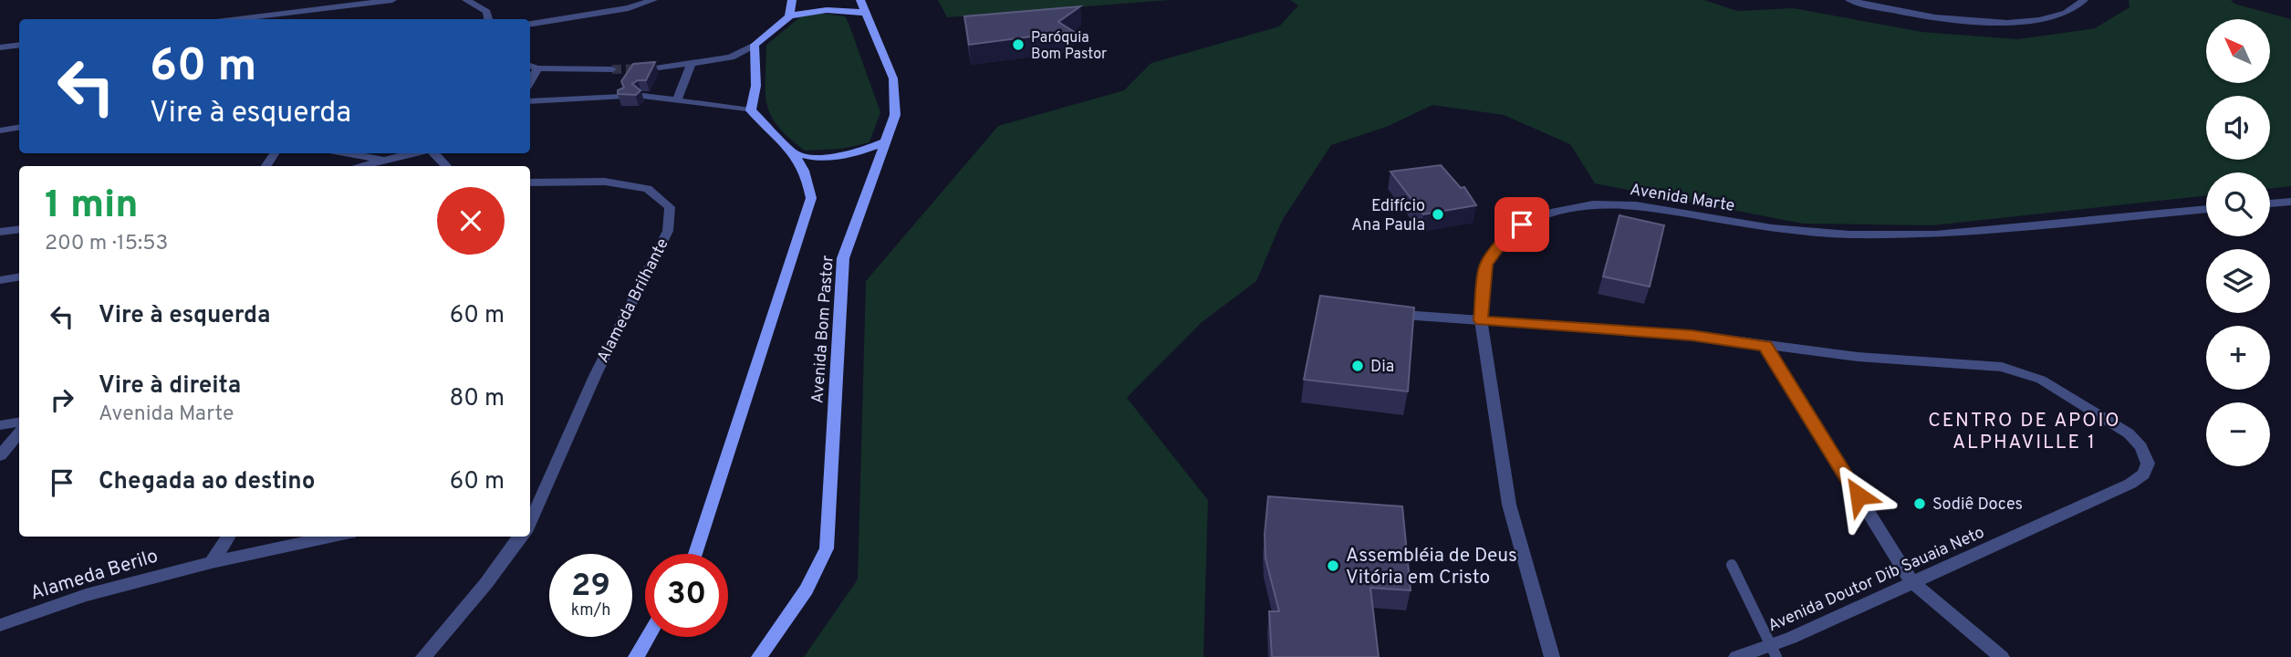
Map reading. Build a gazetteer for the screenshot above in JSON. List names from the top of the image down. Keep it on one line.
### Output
{"streets":{"street":["Avenida Marte","Alameda Brilhante","Avenida Bom Pastor","Alameda Berilo","Avenida Doutor Dib Sauaia Neto"]},"crossings":[["Avenida Marte","Avenida Doutor Dib Sauaia Neto"]],"districts":["CENTRO DE APOIO ALPHAVILLE 1"],"places":["Paróquia Bom Pastor","Edifício Ana Paula","Dia","Sodiê Doces","Assembléia de Deus Vitória em Cristo"],"north":"top left","page":{"map_buttons":["+","−"],"turn":["60 m","Vire à esquerda"],"heading":["1 min","200 m · 15:53"],"list":[{"name":"Vire à esquerda","value":"60 m"},{"name":"Vire à direita","note":"Avenida Marte","value":"80 m"},{"name":"Chegada ao destino","value":"60 m"}],"speed":"29 km/h","limit":"30"}}
